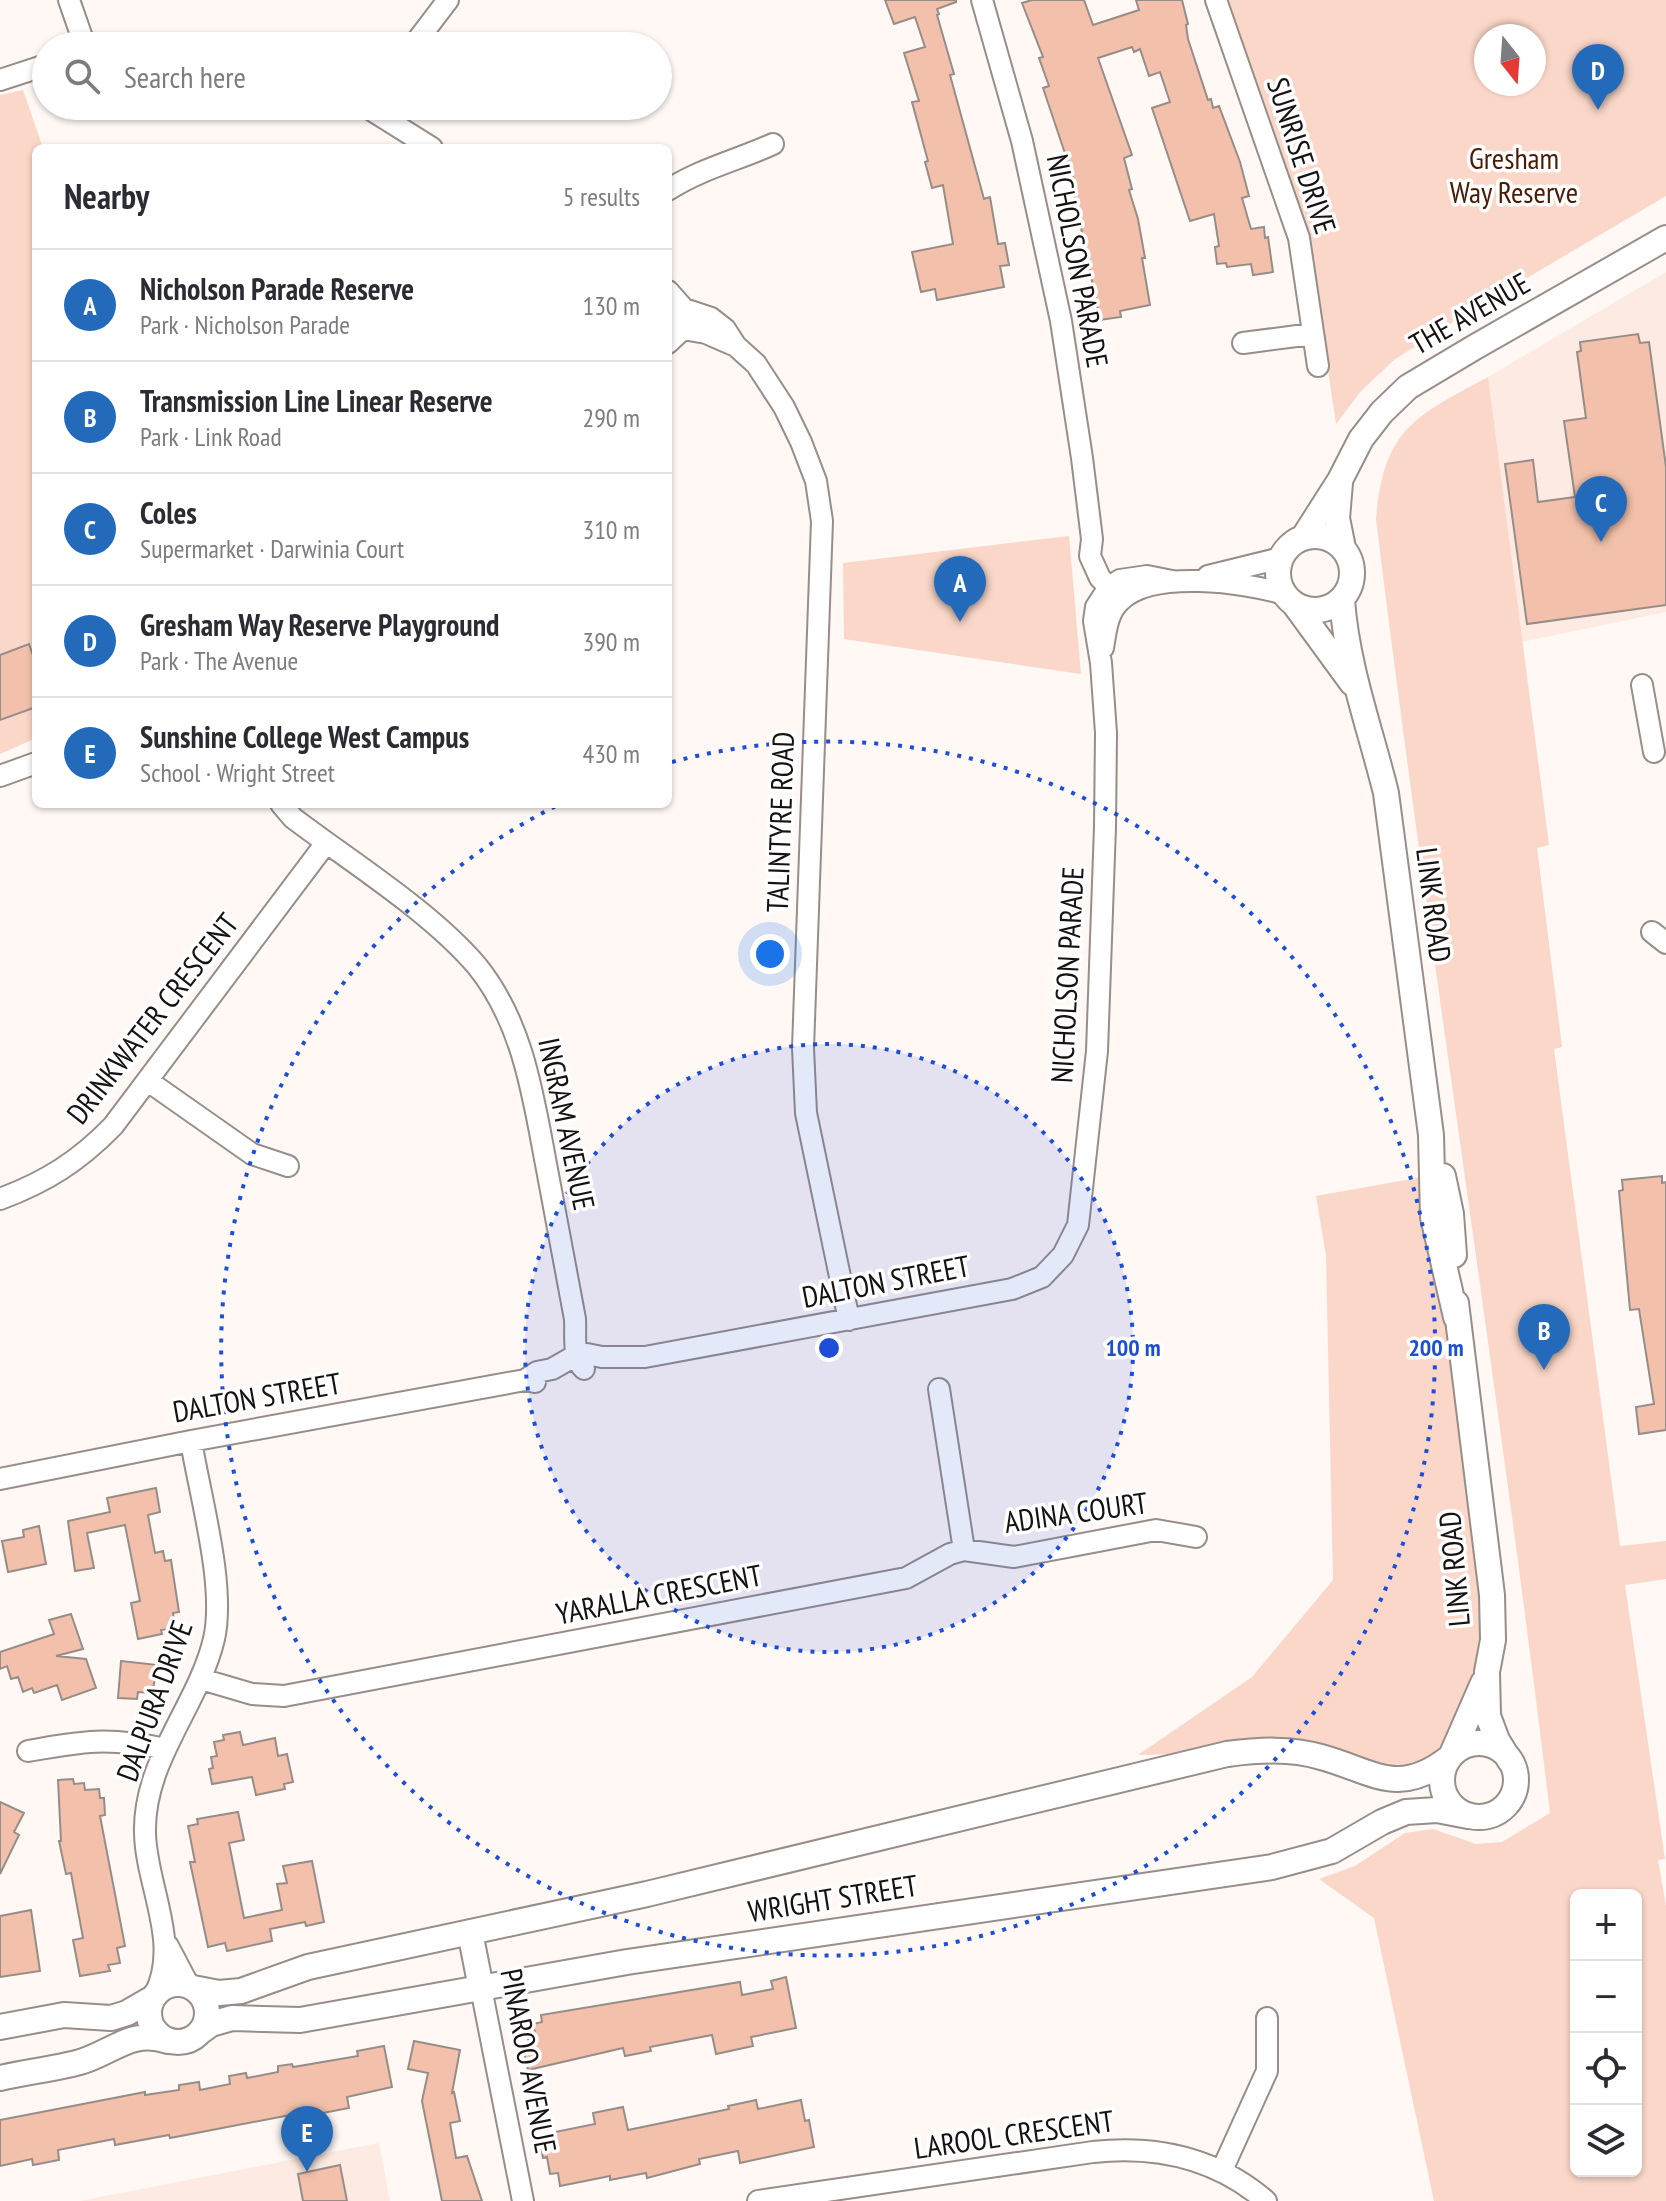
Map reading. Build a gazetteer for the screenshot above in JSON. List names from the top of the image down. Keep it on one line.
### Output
{"streets":{"street":["SUNRISE DRIVE","NICHOLSON PARADE","THE AVENUE","TALINTYRE ROAD","LINK ROAD","DRINKWATER CRESCENT","INGRAM AVENUE","DALTON STREET","ADINA COURT","YARALLA CRESCENT","DALPURA DRIVE","WRIGHT STREET","PINAROO AVENUE","LAROOL CRESCENT"]},"crossings":[["NICHOLSON PARADE","DALTON STREET"],["THE AVENUE","LINK ROAD"],["TALINTYRE ROAD","DALTON STREET"],["LINK ROAD","WRIGHT STREET"],["DRINKWATER CRESCENT","INGRAM AVENUE"],["INGRAM AVENUE","DALTON STREET"],["DALTON STREET","DALPURA DRIVE"],["ADINA COURT","YARALLA CRESCENT"],["YARALLA CRESCENT","DALPURA DRIVE"],["DALPURA DRIVE","WRIGHT STREET"],["WRIGHT STREET","PINAROO AVENUE"]],"parks":["Gresham Way Reserve"],"north":"bottom","page":{"search":"Search here","pins":["D","C","A","B","E"],"heading":["Nearby","5 results"],"list":[{"mark":"A","name":"Nicholson Parade Reserve","note":"Park · Nicholson Parade","value":"130 m"},{"mark":"B","name":"Transmission Line Linear Reserve","note":"Park · Link Road","value":"290 m"},{"mark":"C","name":"Coles","note":"Supermarket · Darwinia Court","value":"310 m"},{"mark":"D","name":"Gresham Way Reserve Playground","note":"Park · The Avenue","value":"390 m"},{"mark":"E","name":"Sunshine College West Campus","note":"School · Wright Street","value":"430 m"}],"map_buttons":["+","−"]},"rings":["100 m","200 m"]}
